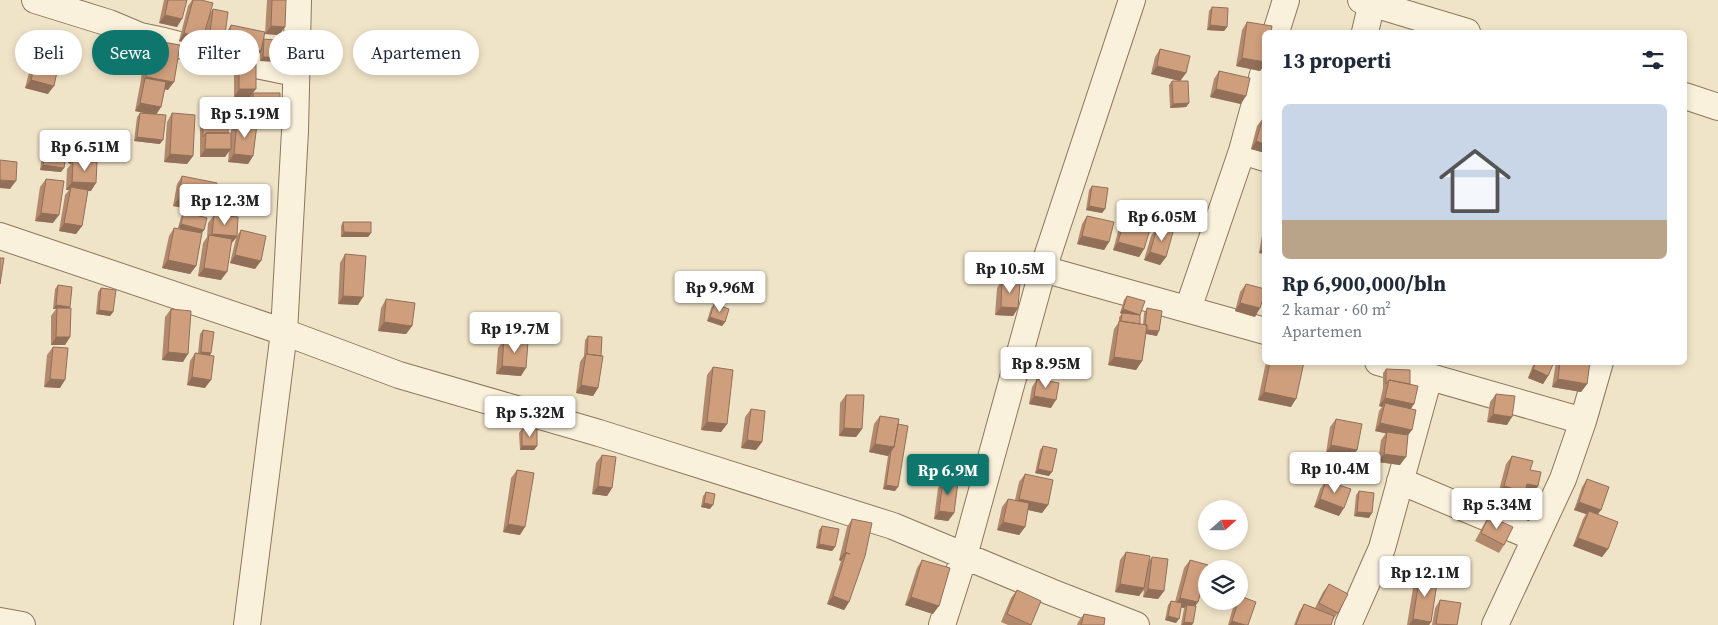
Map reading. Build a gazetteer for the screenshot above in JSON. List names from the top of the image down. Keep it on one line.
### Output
{"north":"right","page":{"chip":["Beli","Sewa","Filter","Baru","Apartemen"],"heading":"13 properti","list":[{"name":"Rp 6,900,000/bln","note":"2 kamar · 60 m² · Apartemen"}],"price":["Rp 5.19M","Rp 6.51M","Rp 12.3M","Rp 6.05M","Rp 10.5M","Rp 9.96M","Rp 19.7M","Rp 8.95M","Rp 5.32M","Rp 10.4M","Rp 6.9M","Rp 5.34M","Rp 12.1M"]}}
